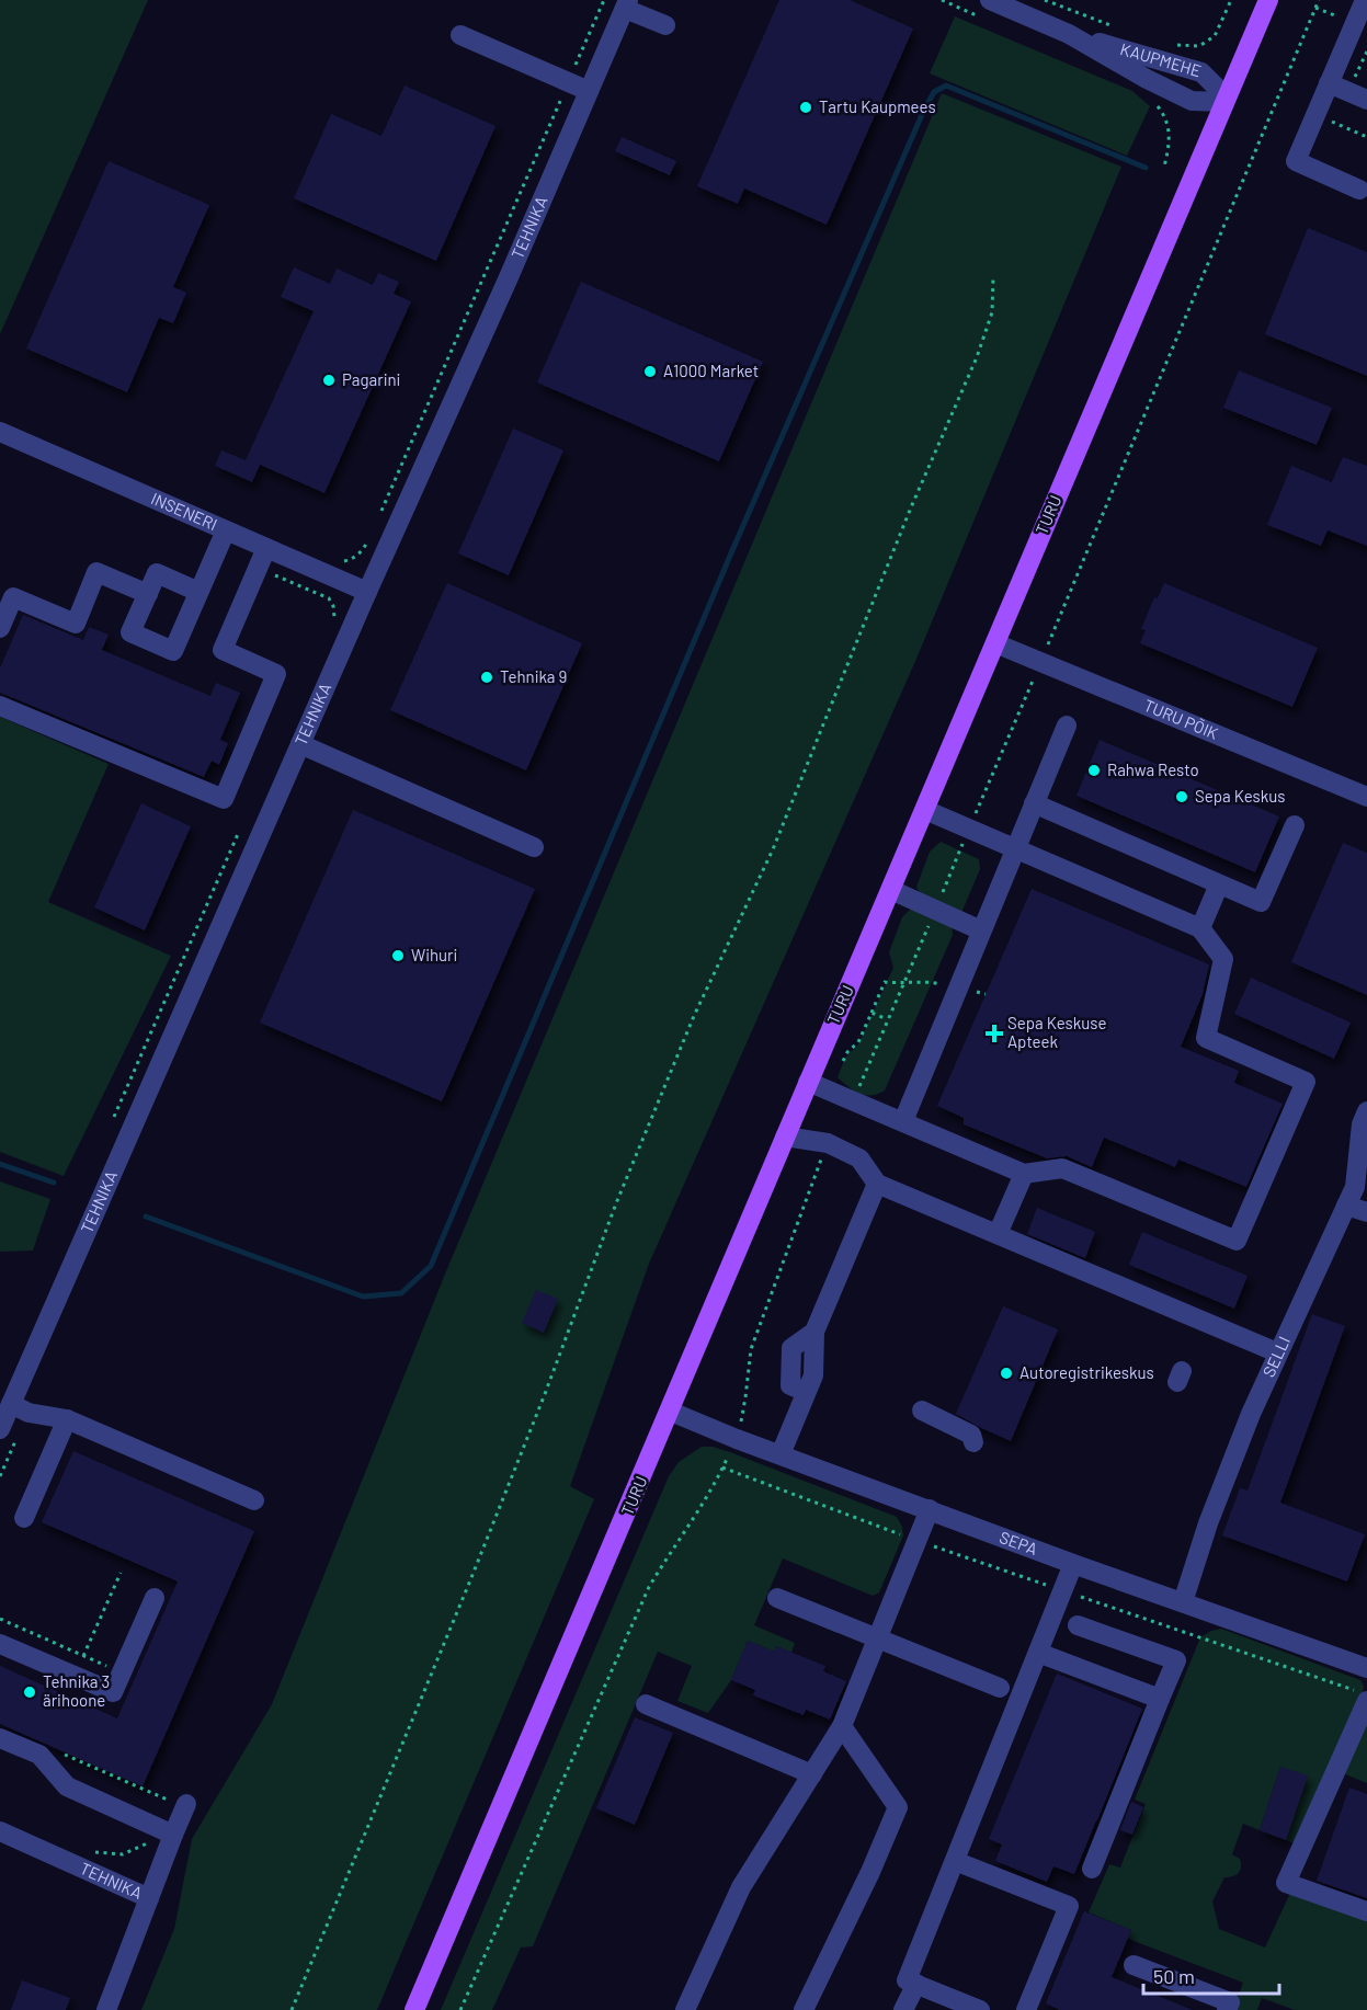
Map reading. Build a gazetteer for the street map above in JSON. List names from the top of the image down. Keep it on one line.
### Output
{"streets":{"main road":["TURU"],"street":["KAUPMEHE","TEHNIKA","INSENERI","TURU PÕIK","SELLI","SEPA"]},"crossings":[["KAUPMEHE","TURU"],["TEHNIKA","INSENERI"],["TURU","TURU PÕIK"],["TURU","SEPA"],["SELLI","SEPA"]],"places":{"other":["Tartu Kaupmees","A1000 Market","Pagarini","Tehnika 9","Rahwa Resto","Sepa Keskus","Wihuri","Autoregistrikeskus","Tehnika 3 ärihoone"],"health":["Sepa Keskuse Apteek"]},"scale_bar":"50 m"}
